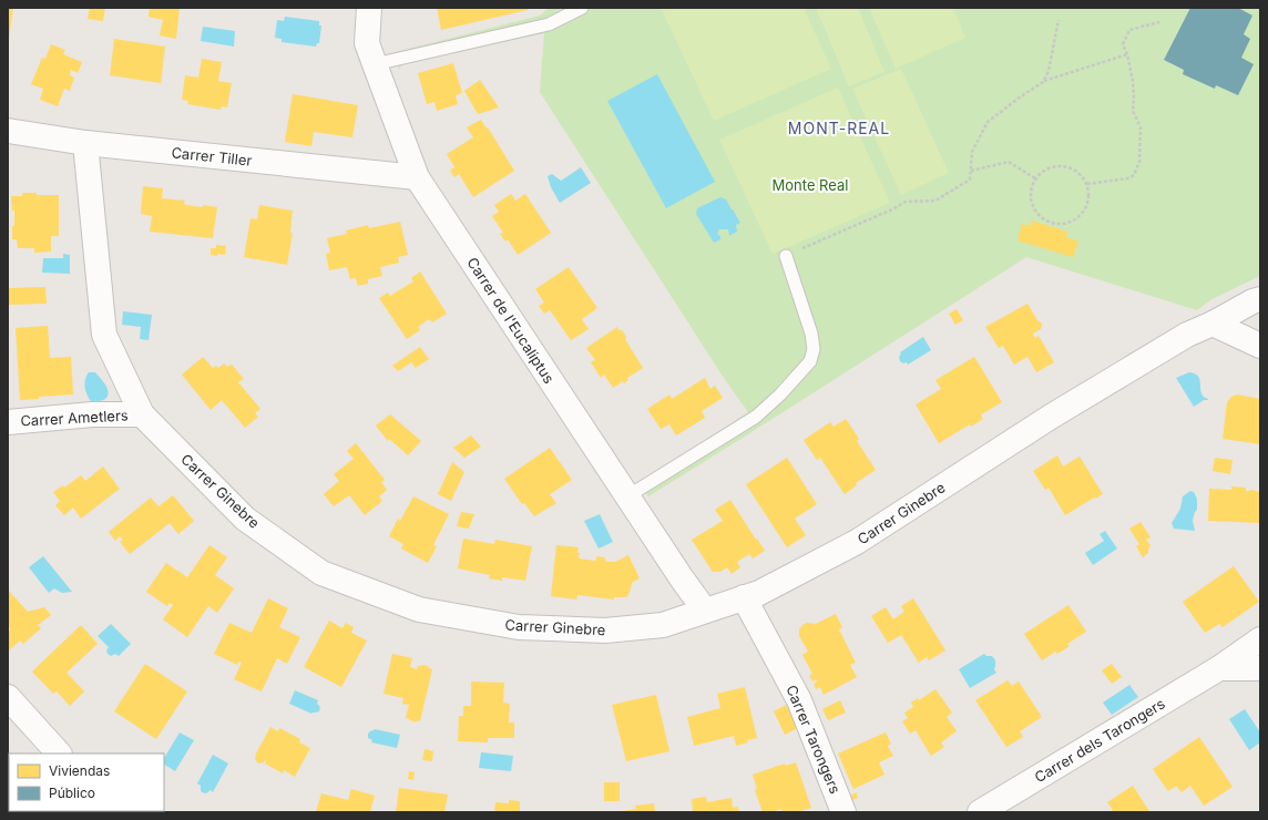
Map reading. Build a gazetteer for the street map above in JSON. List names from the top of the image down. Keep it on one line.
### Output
{"streets":{"street":["Carrer Tiller","Carrer de l'Eucaliptus","Carrer Ametlers","Carrer Ginebre","Carrer Tarongers","Carrer dels Tarongers"]},"crossings":[["Carrer Tiller","Carrer de l'Eucaliptus"],["Carrer Tiller","Carrer Ginebre"],["Carrer de l'Eucaliptus","Carrer Ginebre"],["Carrer Ametlers","Carrer Ginebre"],["Carrer Ginebre","Carrer Tarongers"]],"districts":["MONT-REAL"],"parks":["Monte Real"],"legend":["Viviendas","Público"]}
